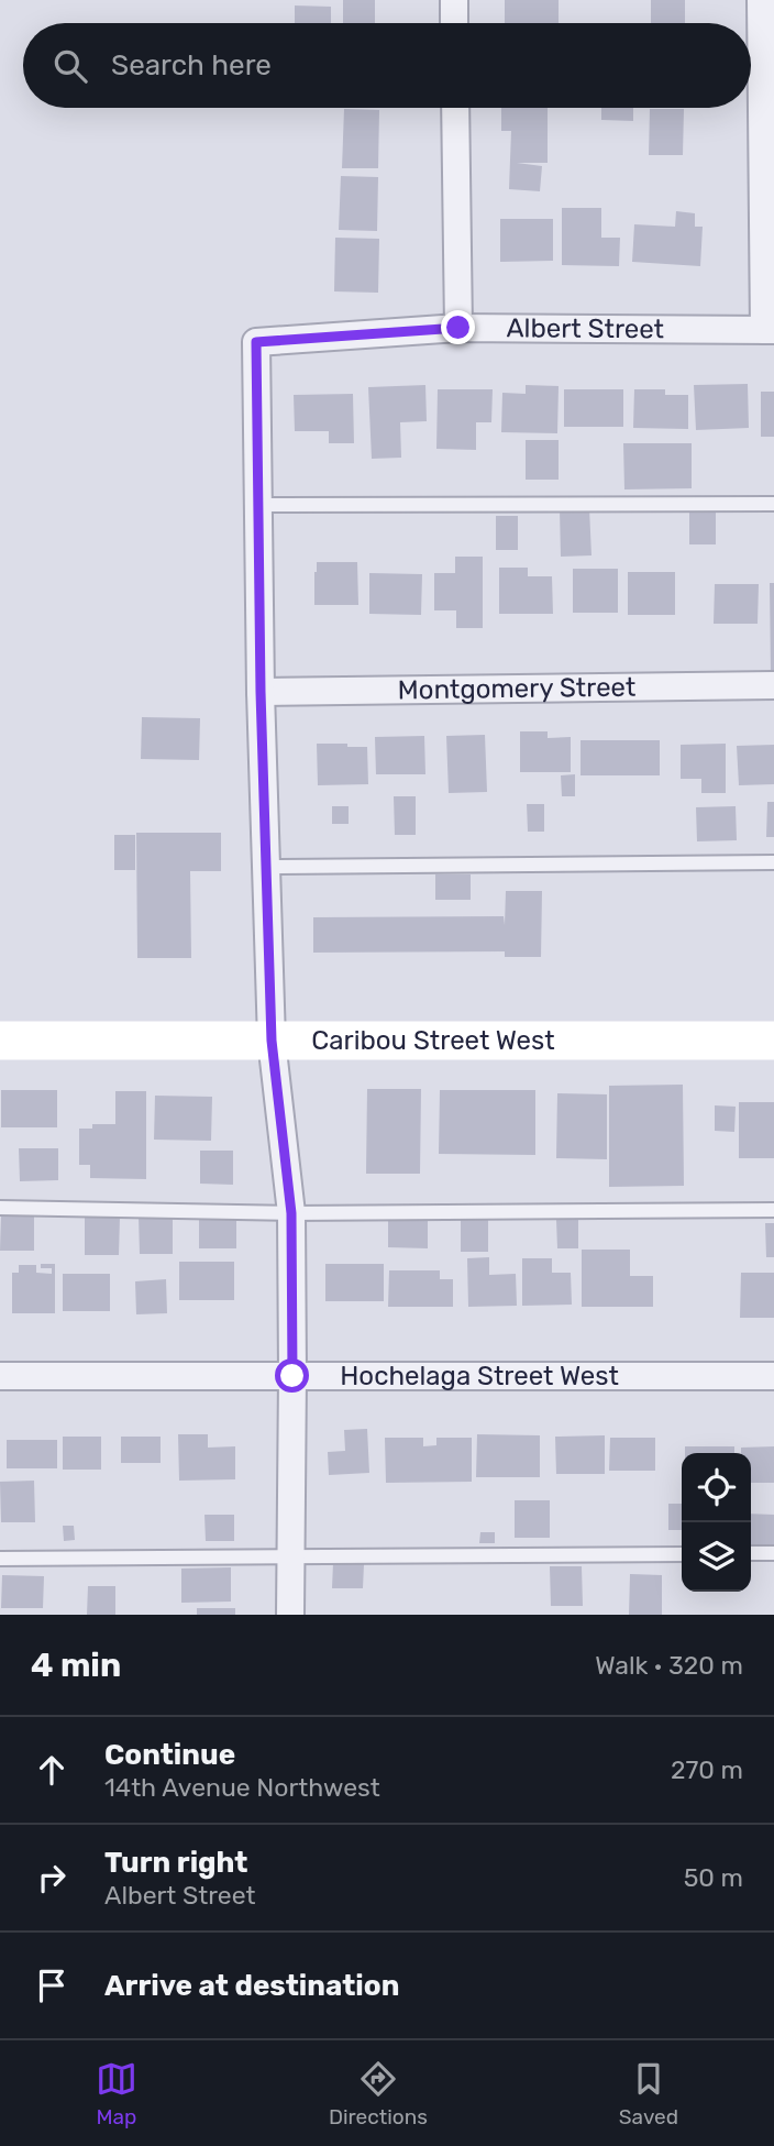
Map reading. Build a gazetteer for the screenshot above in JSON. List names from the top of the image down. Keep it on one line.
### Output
{"streets":{"street":["Albert Street","Montgomery Street","Caribou Street West","Hochelaga Street West"]},"page":{"search":"Search here","heading":["4 min","Walk · 320 m"],"list":[["Continue","14th Avenue Northwest","270 m"],["Turn right","Albert Street","50 m"],"Arrive at destination"],"nav":["Map","Directions","Saved"]}}
